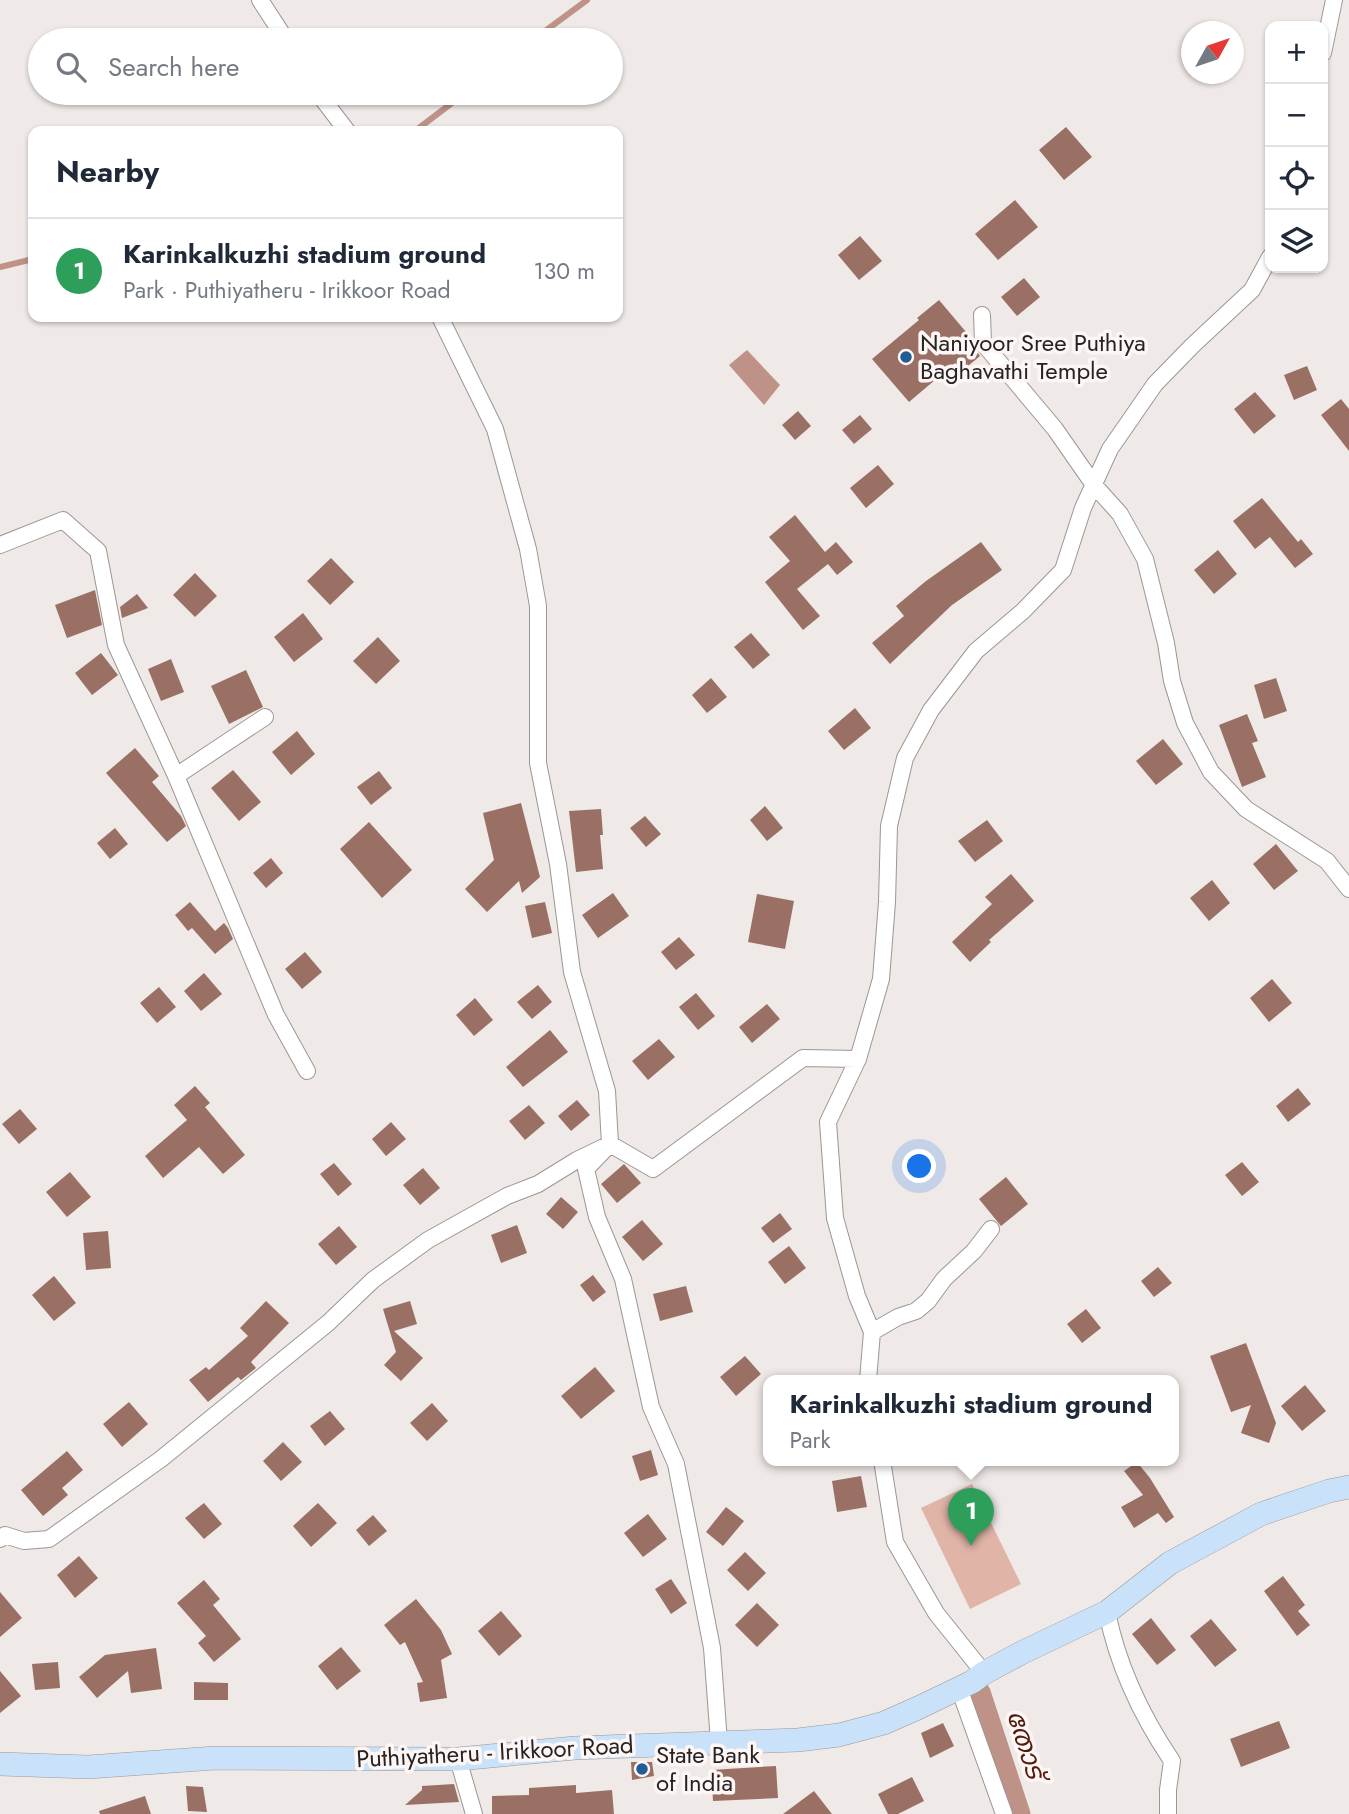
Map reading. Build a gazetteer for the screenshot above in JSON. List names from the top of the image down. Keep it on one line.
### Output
{"streets":{"main road":["Puthiyatheru - Irikkoor Road"]},"water":["തോട്"],"places":["Naniyoor Sree Puthiya Baghavathi Temple","State Bank of India"],"north":"top right","page":{"map_buttons":["+","−"],"search":"Search here","heading":"Nearby","list":[{"mark":"1","name":"Karinkalkuzhi stadium ground","note":"Park · Puthiyatheru - Irikkoor Road","value":"130 m"}],"popup":["Karinkalkuzhi stadium ground","Park"],"pins":"1"}}
